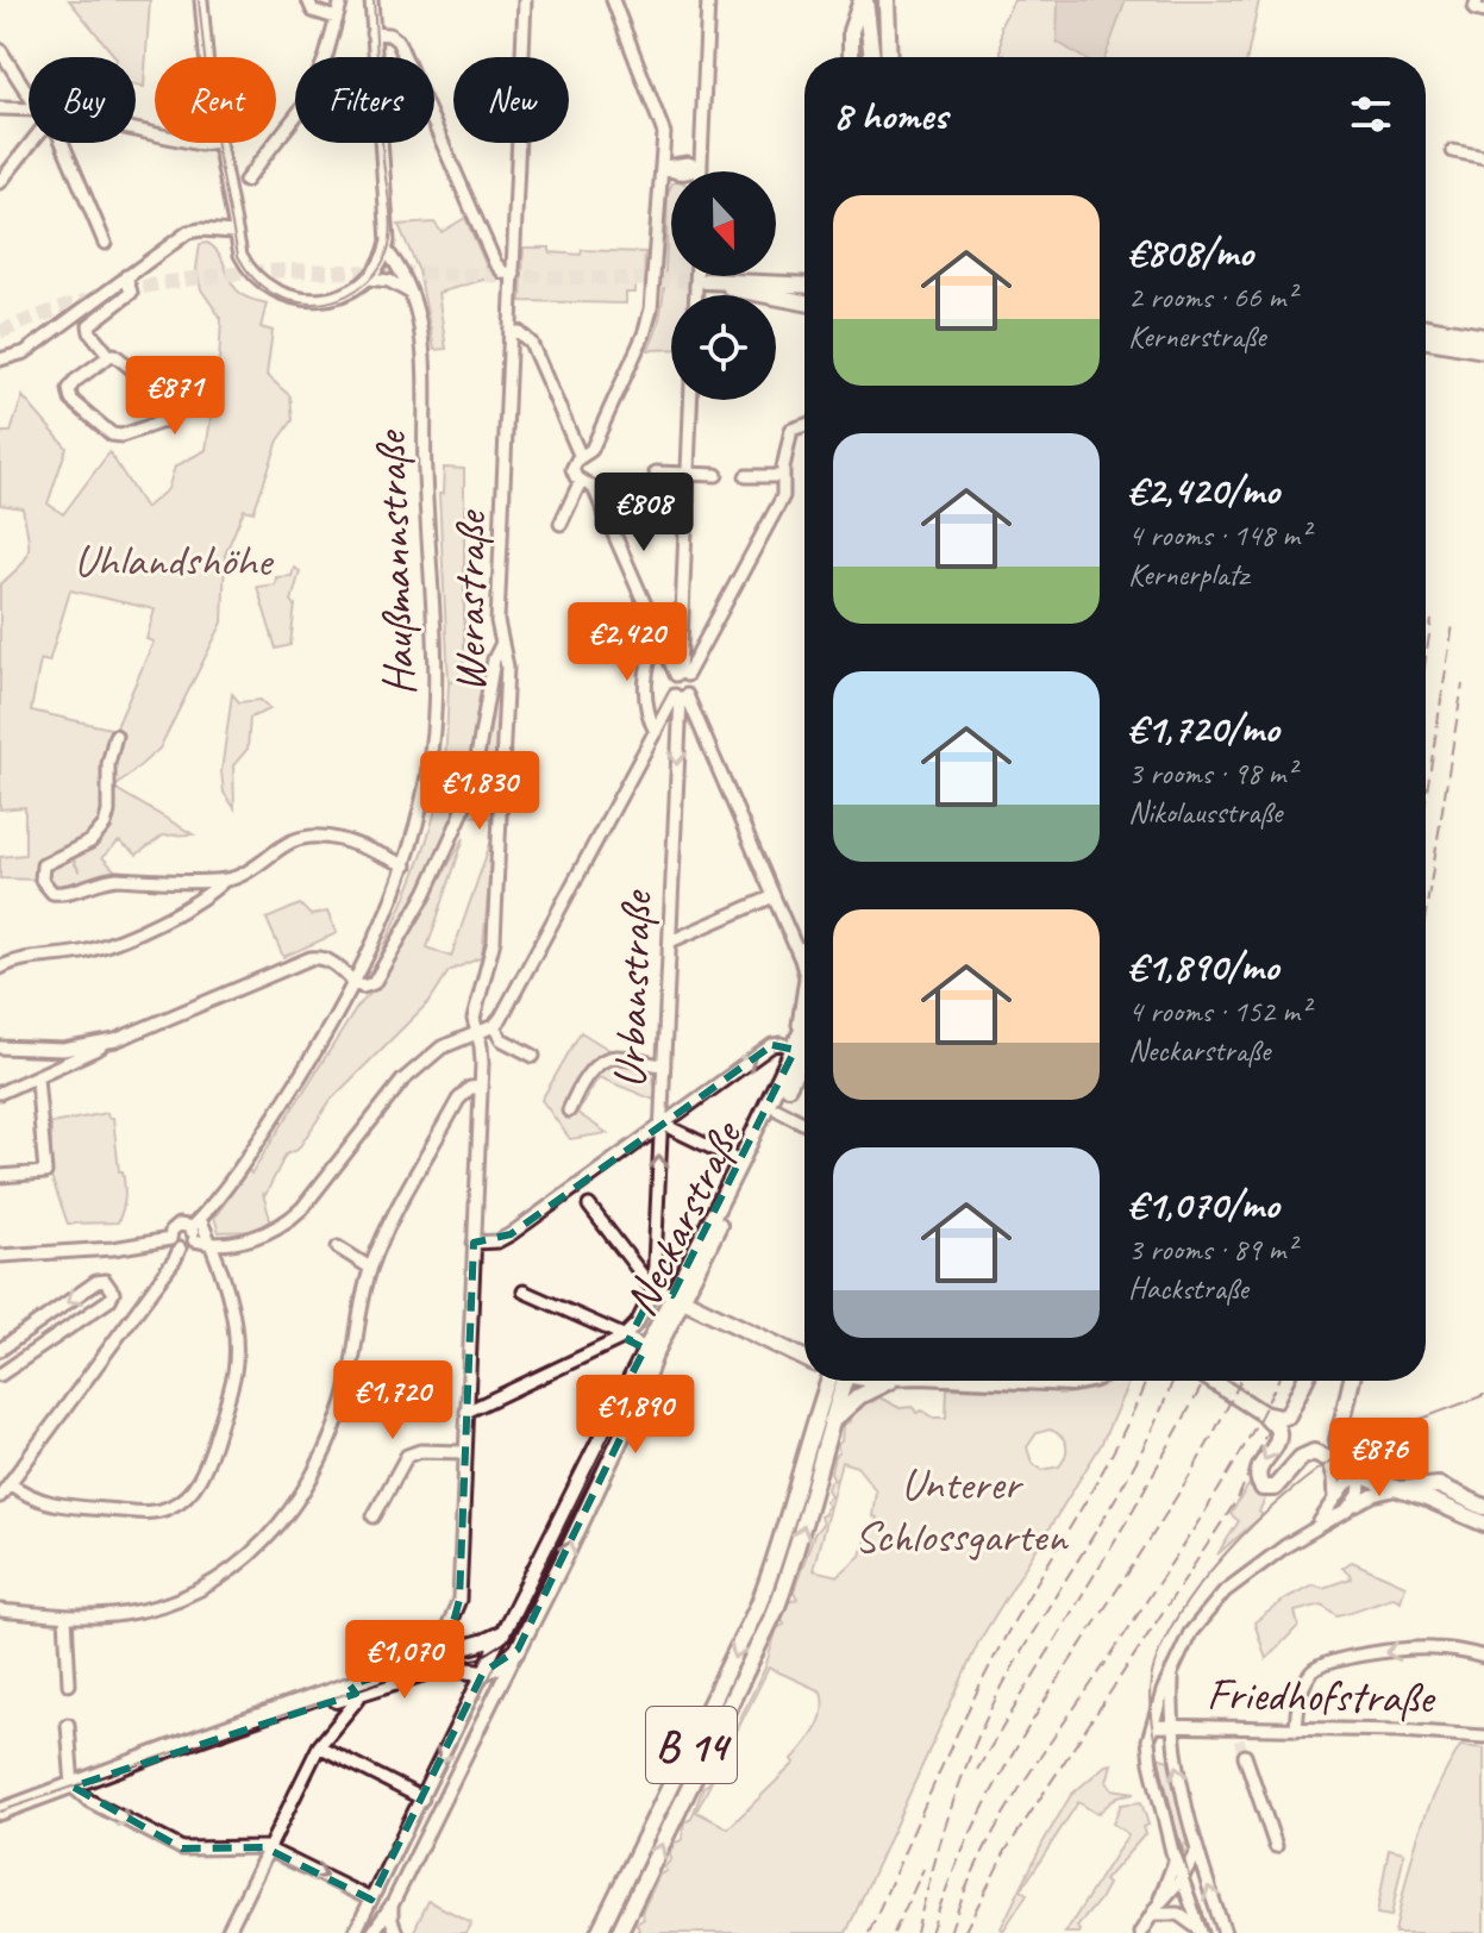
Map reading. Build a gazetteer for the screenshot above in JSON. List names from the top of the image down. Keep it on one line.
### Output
{"streets":{"main road":["Neckarstraße","B 14"],"street":["Haußmannstraße","Werastraße","Urbanstraße","Friedhofstraße"]},"crossings":[["Urbanstraße","Neckarstraße"]],"parks":["Uhlandshöhe","Unterer Schlossgarten"],"north":"bottom","page":{"chip":["Buy","Rent","Filters","New"],"heading":"8 homes","list":[{"name":"€808/mo","note":"2 rooms · 66 m² · Kernerstraße"},{"name":"€2,420/mo","note":"4 rooms · 148 m² · Kernerplatz"},{"name":"€1,720/mo","note":"3 rooms · 98 m² · Nikolausstraße"},{"name":"€1,890/mo","note":"4 rooms · 152 m² · Neckarstraße"},{"name":"€1,070/mo","note":"3 rooms · 89 m² · Hackstraße"}],"price":["€871","€808","€2,420","€1,830","€1,720","€1,890","€876","€1,070"]}}
